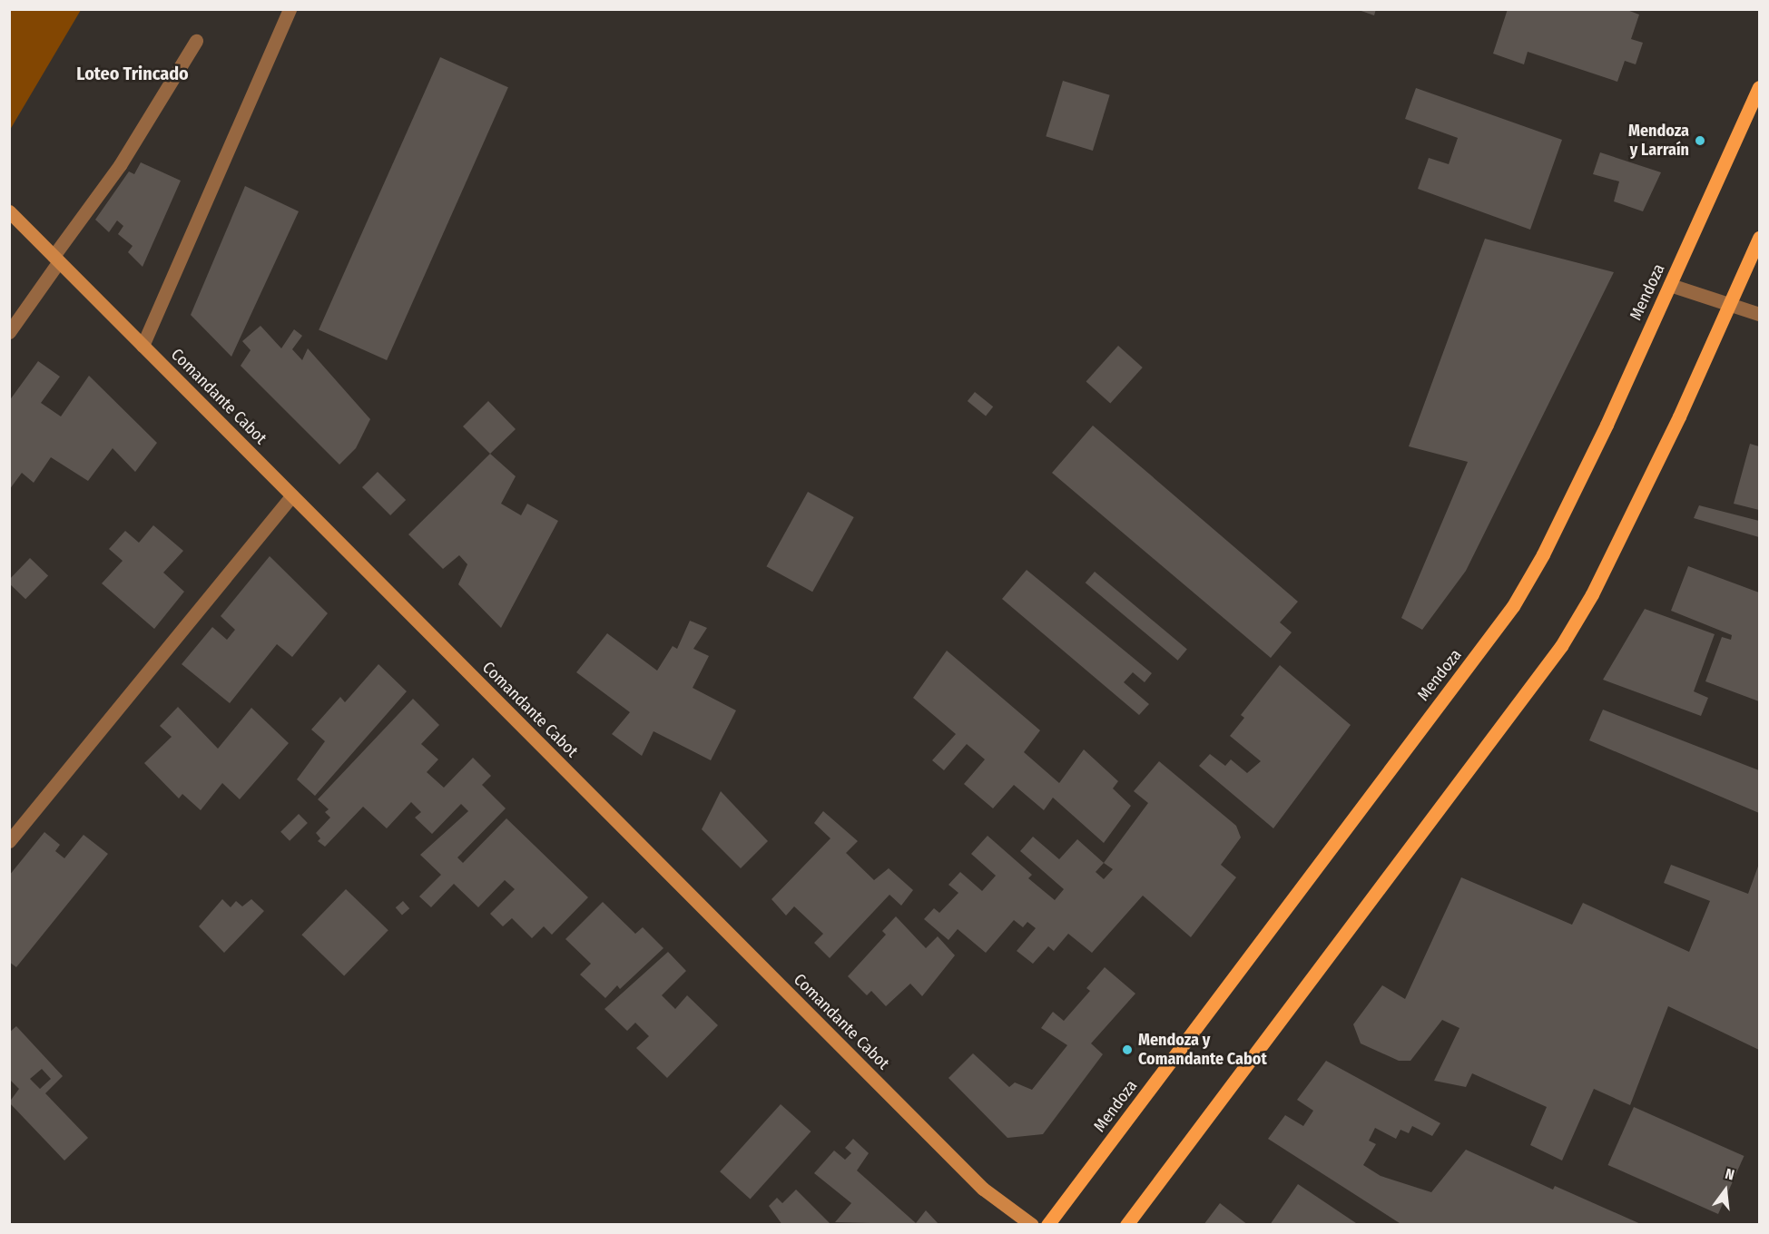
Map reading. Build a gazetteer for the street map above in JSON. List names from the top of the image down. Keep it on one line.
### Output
{"streets":{"main road":["Mendoza","Comandante Cabot"]},"districts":["Loteo Trincado"],"places":["Mendoza y Larraín","Mendoza y Comandante Cabot"],"north":"top"}
